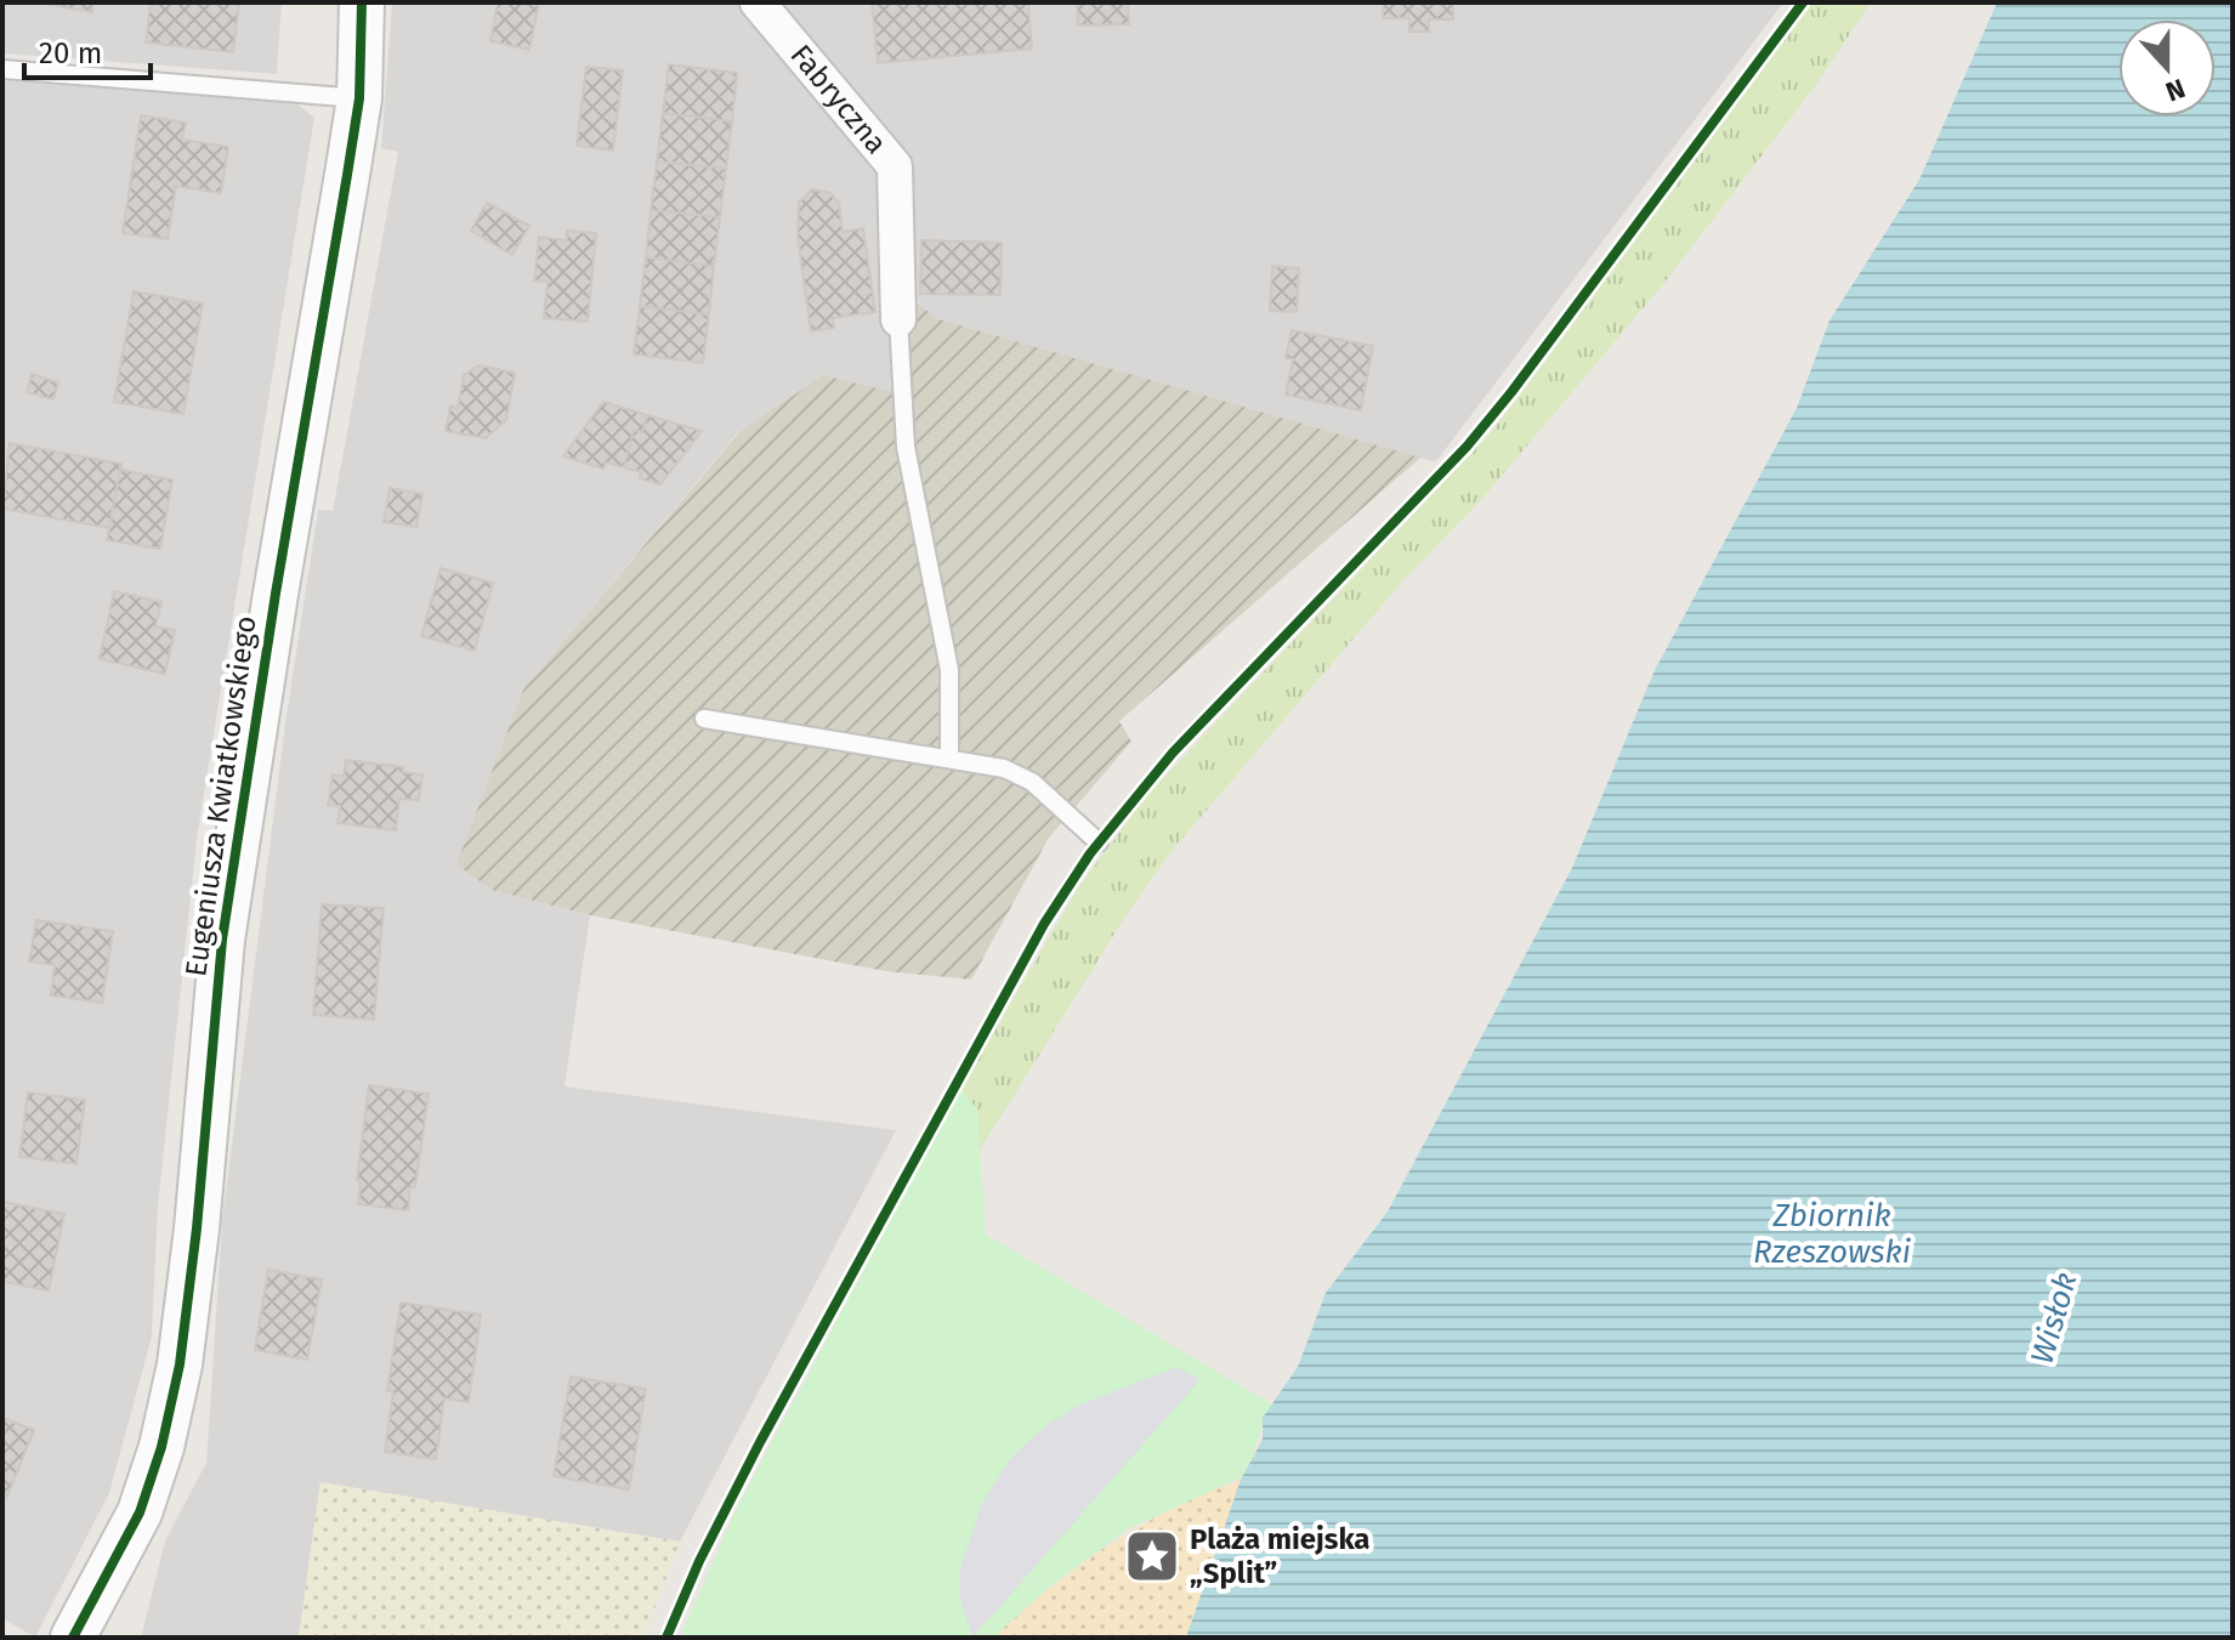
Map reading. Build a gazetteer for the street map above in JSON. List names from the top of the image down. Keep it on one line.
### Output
{"streets":{"street":["Fabryczna","Eugeniusza Kwiatkowskiego"]},"water":["Zbiornik Rzeszowski","Wisłok"],"places":{"place":["Plaża miejska „Split”"]},"scale_bar":"20 m","north":"bottom"}
